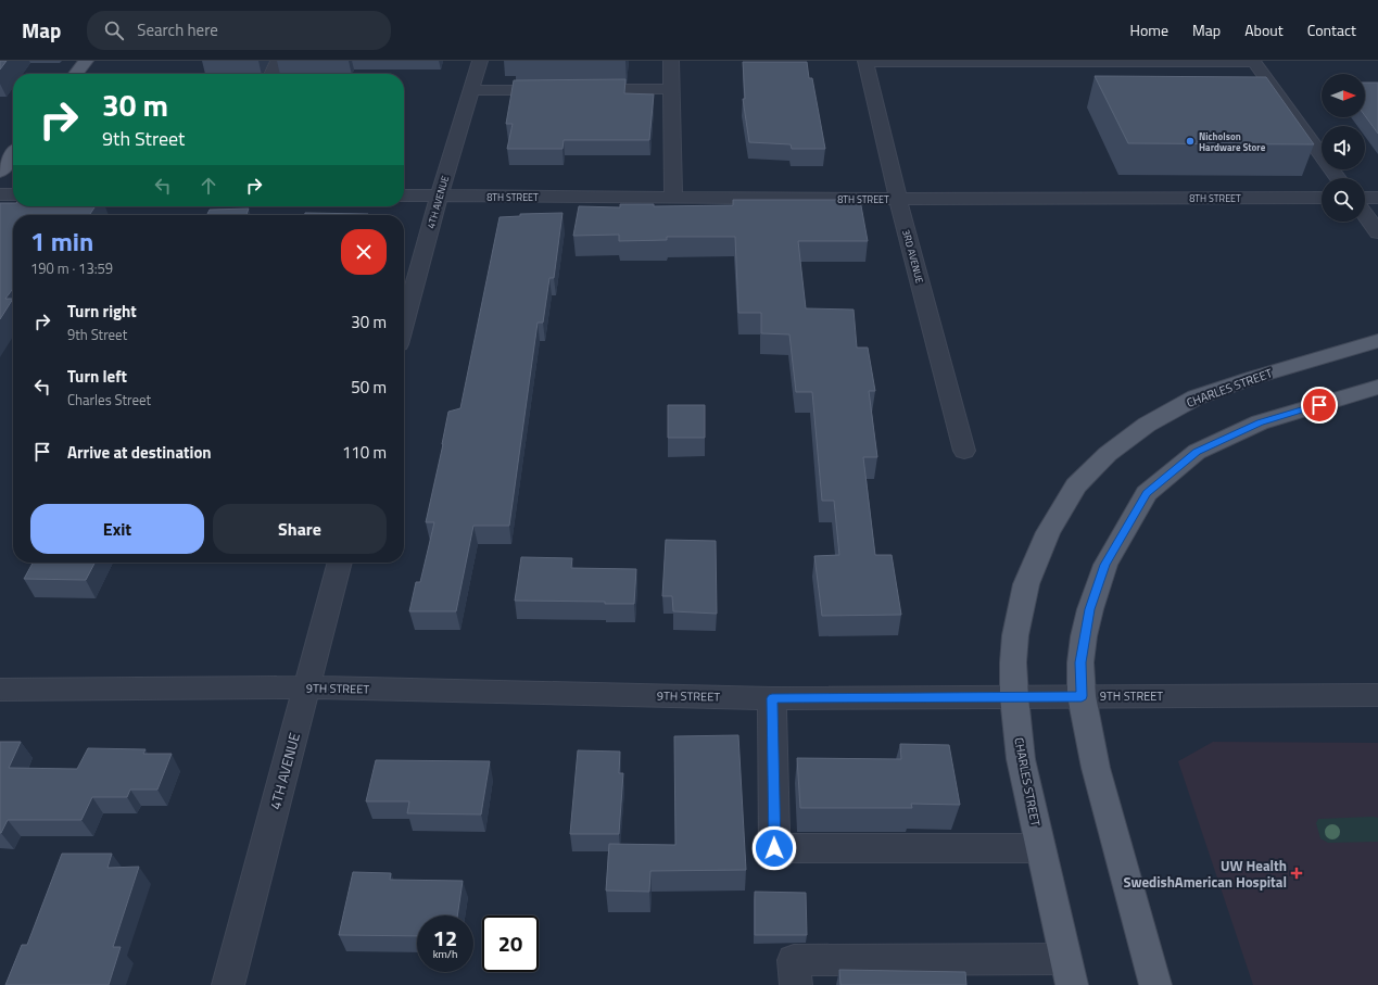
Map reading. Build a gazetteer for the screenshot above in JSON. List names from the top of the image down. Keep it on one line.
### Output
{"streets":{"main road":["CHARLES STREET"],"street":["8TH STREET","4TH AVENUE","3RD AVENUE","9TH STREET"]},"crossings":[["8TH STREET","4TH AVENUE"],["8TH STREET","3RD AVENUE"],["4TH AVENUE","9TH STREET"],["CHARLES STREET","9TH STREET"]],"places":{"other":["Nicholson Hardware Store"],"health":["UW Health SwedishAmerican Hospital"]},"north":"right","page":{"header":"Map","search":"Search here","nav":["Home","Map","About","Contact"],"turn":["30 m","9th Street"],"heading":["1 min","190 m · 13:59"],"list":[{"name":"Turn right","note":"9th Street","value":"30 m"},{"name":"Turn left","note":"Charles Street","value":"50 m"},{"name":"Arrive at destination","value":"110 m"}],"buttons":["Exit","Share"],"speed":"12 km/h","limit":"20"}}
